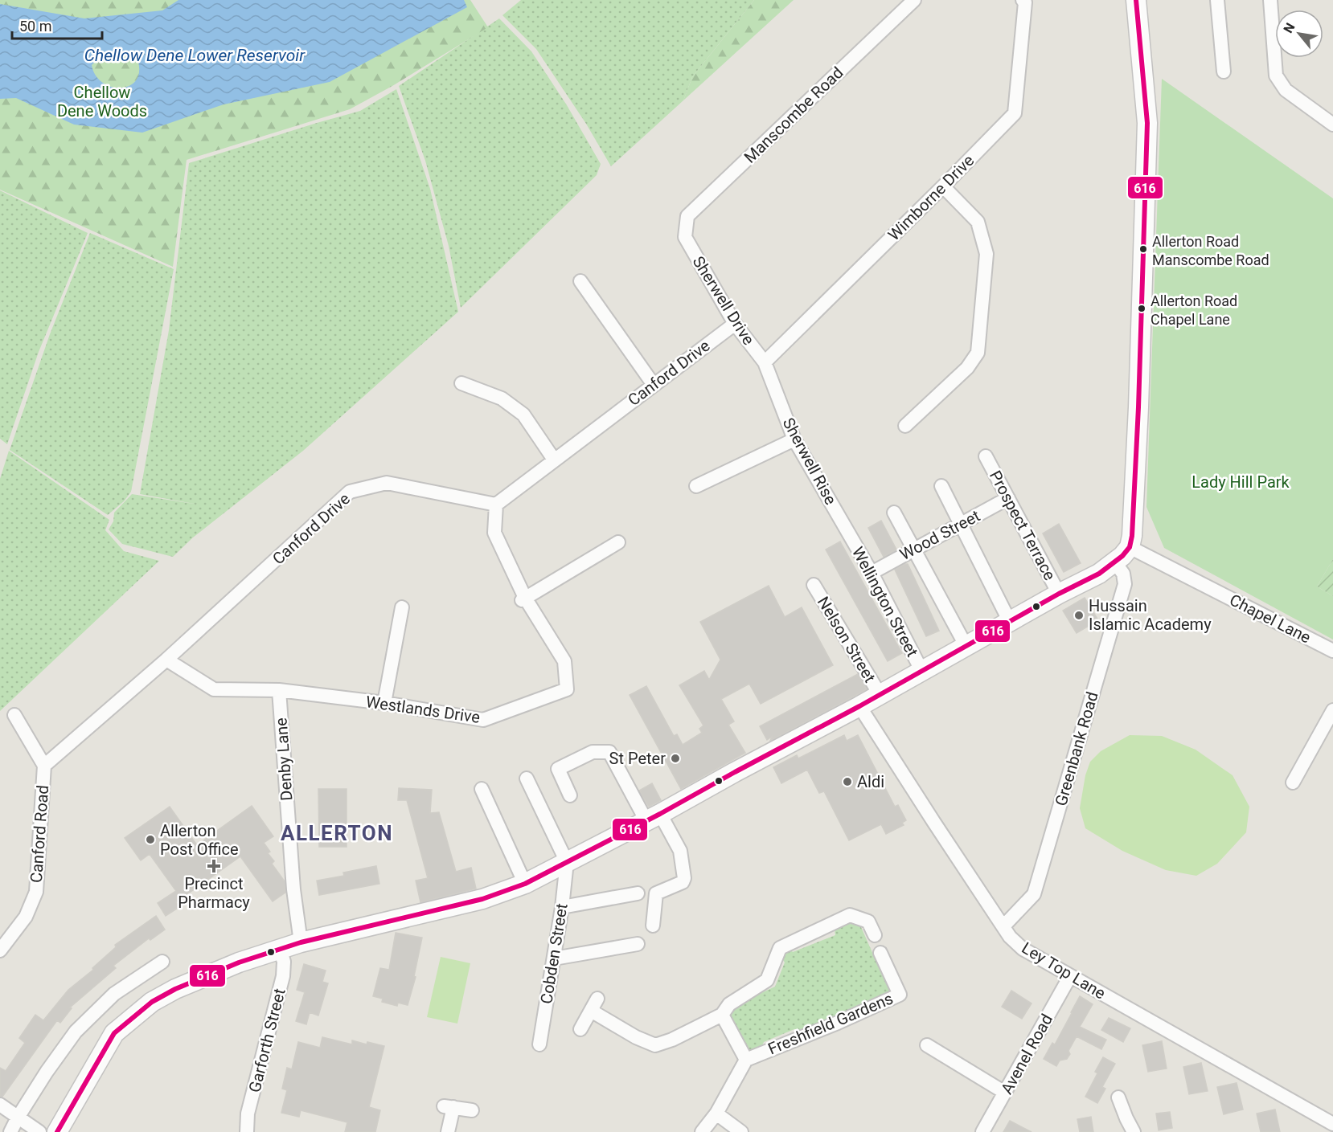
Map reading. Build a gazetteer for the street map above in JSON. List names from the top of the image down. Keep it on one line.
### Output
{"streets":{"street":["Manscombe Road","Wimborne Drive","Sherwell Drive","Canford Drive","Sherwell Rise","Prospect Terrace","Wood Street","Wellington Street","Chapel Lane","Nelson Street","Westlands Drive","Greenbank Road","Denby Lane","Canford Road","Cobden Street","Ley Top Lane","Freshfield Gardens","Garforth Street","Avenel Road"]},"crossings":[["Manscombe Road","Sherwell Drive"],["Wimborne Drive","Sherwell Drive"],["Wimborne Drive","Sherwell Rise"],["Sherwell Drive","Canford Drive"],["Sherwell Drive","Sherwell Rise"],["Canford Drive","Westlands Drive"],["Canford Drive","Canford Road"],["Sherwell Rise","Wellington Street"],["Prospect Terrace","Wood Street"],["Wood Street","Wellington Street"],["Westlands Drive","Denby Lane"],["Greenbank Road","Ley Top Lane"],["Ley Top Lane","Avenel Road"]],"districts":["ALLERTON"],"water":["Chellow Dene Lower Reservoir"],"parks":["Chellow Dene Woods","Lady Hill Park"],"places":{"other":["Allerton Road Manscombe Road","Allerton Road Chapel Lane","Hussain Islamic Academy","St Peter","Aldi","Allerton Post Office"],"health":["Precinct Pharmacy"]},"lines":["transit line 616"],"scale_bar":"50 m","north":"top left"}
